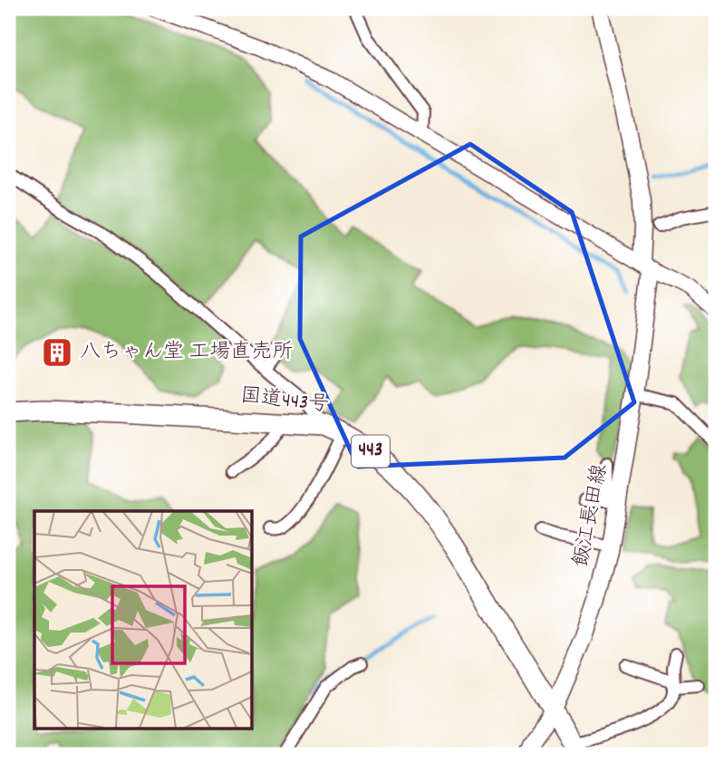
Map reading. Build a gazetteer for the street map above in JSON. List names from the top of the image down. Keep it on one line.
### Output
{"streets":{"highway":["国道443号","443"],"main road":["飯江長田線"]},"crossings":[["国道443号","飯江長田線"]],"places":{"building":["八ちゃん堂 工場直売所"]}}
